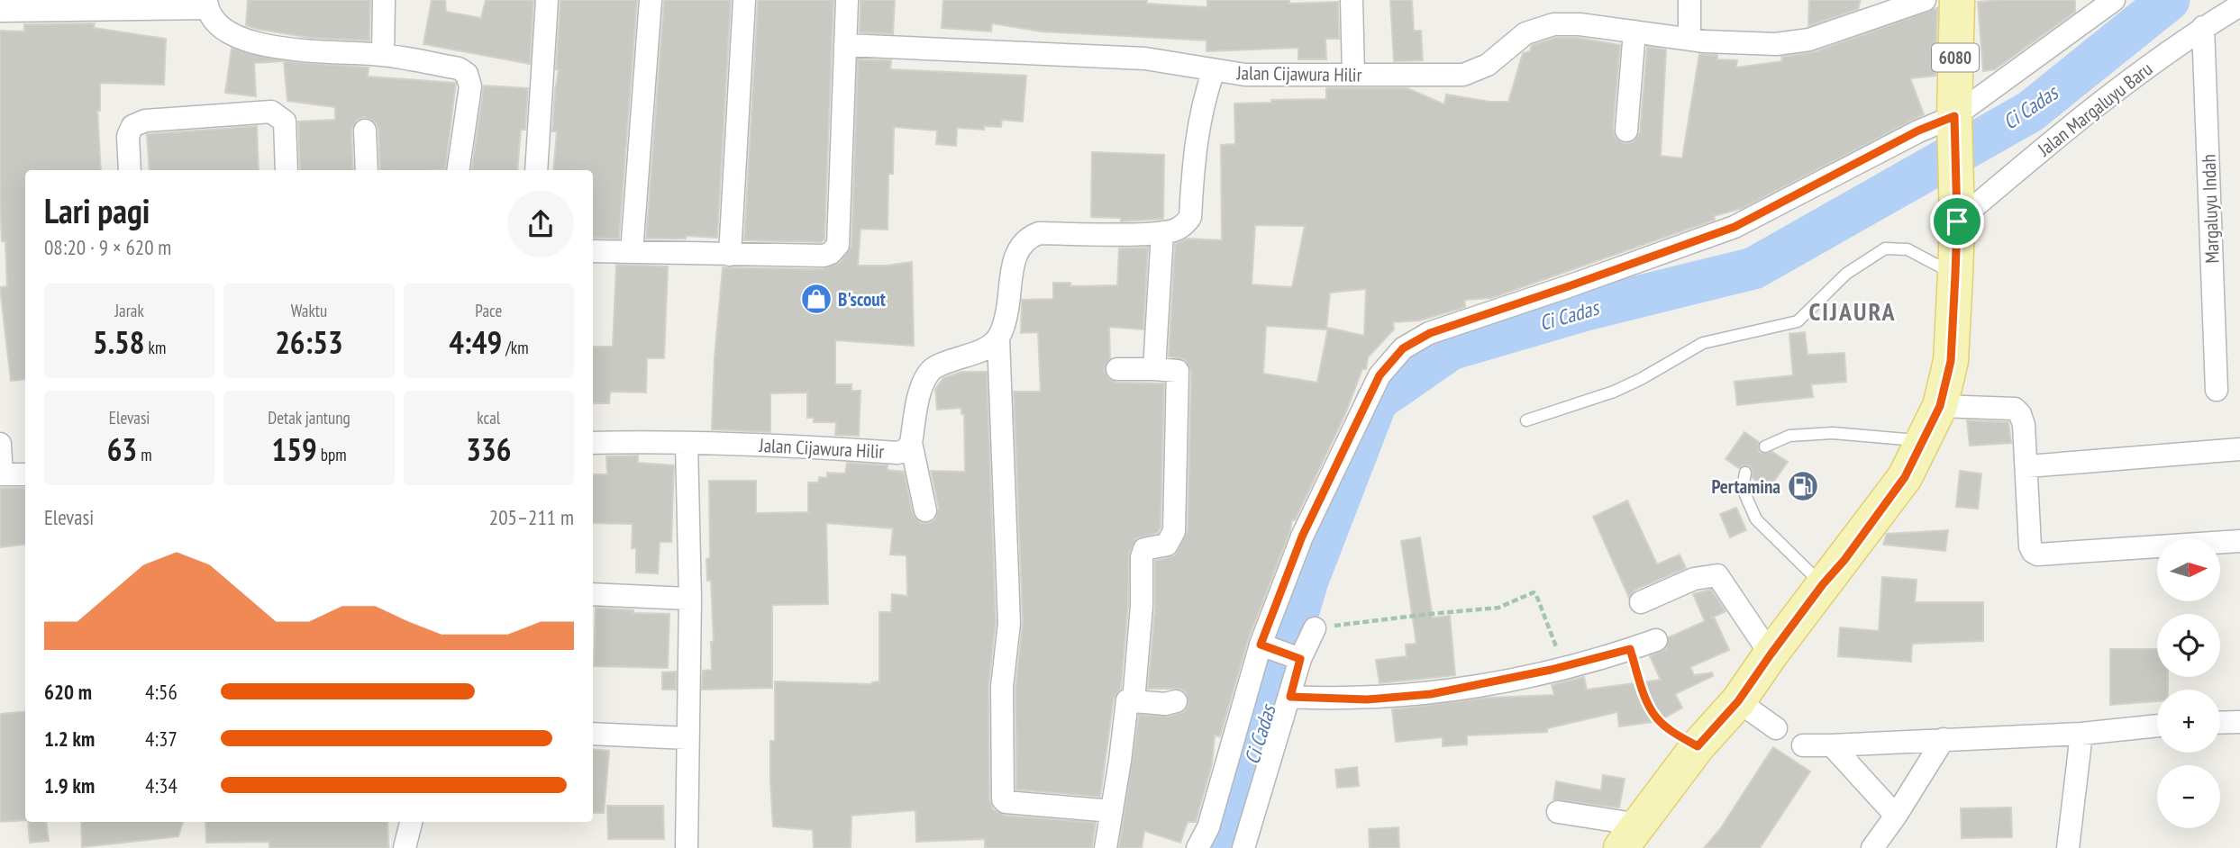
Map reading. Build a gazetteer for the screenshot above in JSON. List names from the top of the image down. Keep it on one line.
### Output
{"streets":{"main road":["6080"],"street":["Jalan Cijawura Hilir","Jalan Margaluyu Baru","Margaluyu Indah"]},"crossings":[["6080","Jalan Margaluyu Baru"],["Jalan Margaluyu Baru","Margaluyu Indah"]],"districts":["CIJAURA"],"water":["Ci Cadas"],"places":{"shop":["B'scout"],"fuel station":["Pertamina"]},"north":"right","page":{"heading":["Lari pagi","08:20 · 9 × 620 m"],"stats":[["Jarak","5.58 km"],["Waktu","26:53"],["Pace","4:49 /km"],["Elevasi","63 m"],["Detak jantung","159 bpm"],["kcal","336"]],"chart":["Elevasi","205–211 m"],"map_buttons":["+","−"],"list":[{"name":"620 m","note":"4:56"},{"name":"1.2 km","note":"4:37"},{"name":"1.9 km","note":"4:34"}]}}
